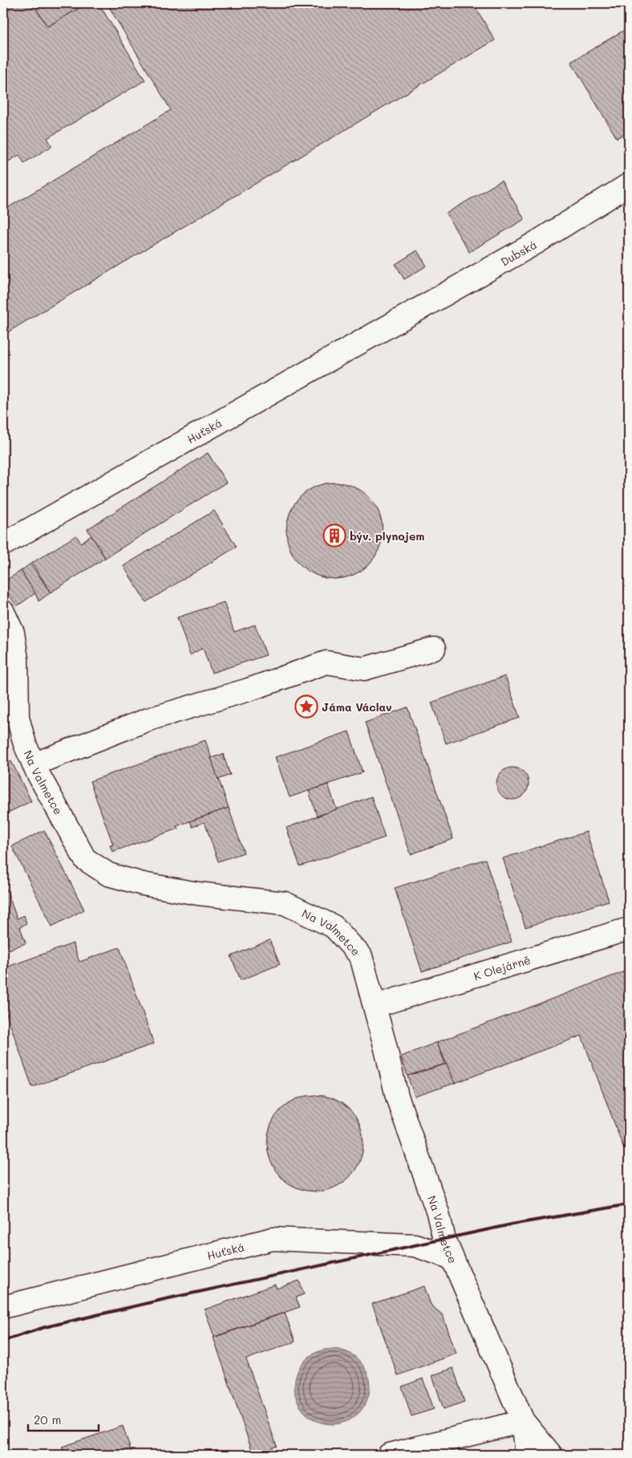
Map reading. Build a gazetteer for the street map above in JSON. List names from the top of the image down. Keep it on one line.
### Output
{"streets":{"street":["Dubská","Huťská","Na Valmetce","K Olejárně"]},"crossings":[["Dubská","Huťská"],["Huťská","Na Valmetce"],["Na Valmetce","K Olejárně"]],"places":{"building":["býv. plynojem"],"place":["Jáma Václav"]},"scale_bar":"20 m"}
